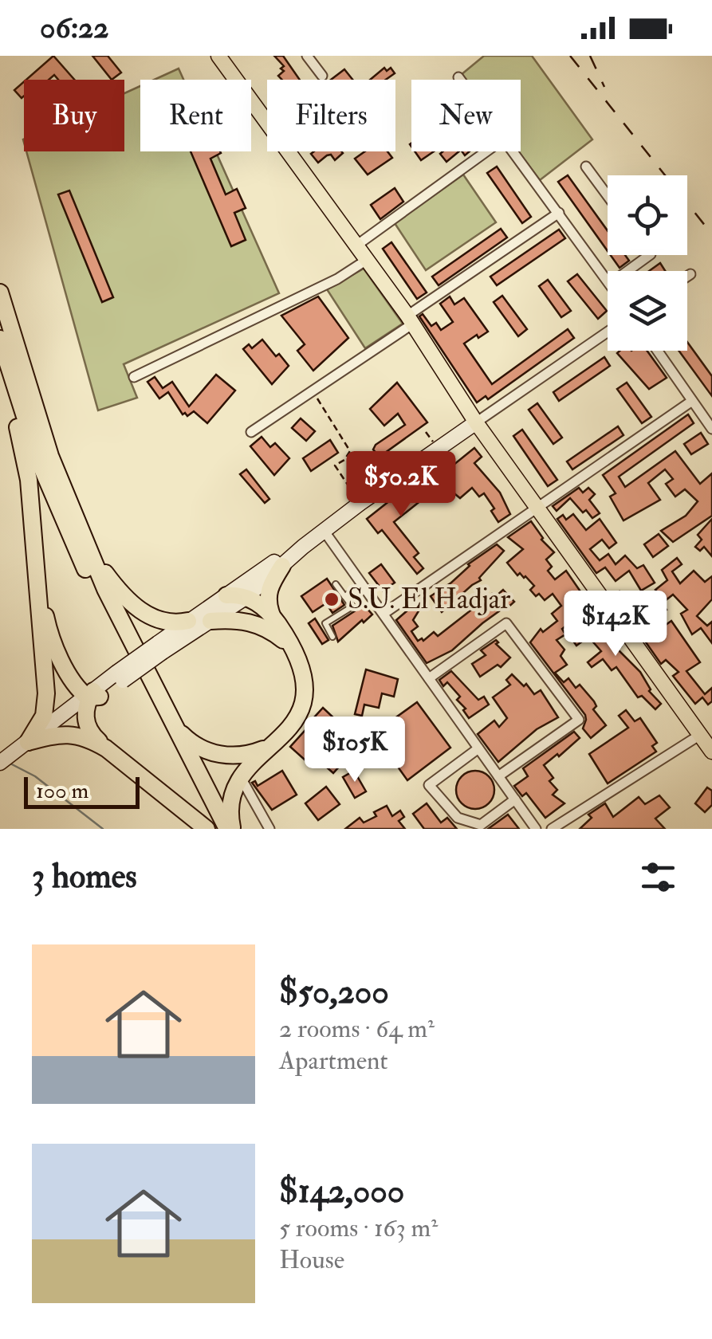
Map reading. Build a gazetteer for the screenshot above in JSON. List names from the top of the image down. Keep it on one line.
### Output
{"places":["S.U. El Hadjar"],"scale_bar":"100 m","page":{"status":"06:22","chip":["Buy","Rent","Filters","New"],"price":["$50.2K","$142K","$105K"],"scale":"100 m","heading":"3 homes","list":[{"name":"$50,200","note":"2 rooms · 64 m² · Apartment"},{"name":"$142,000","note":"5 rooms · 163 m² · House"}]}}
